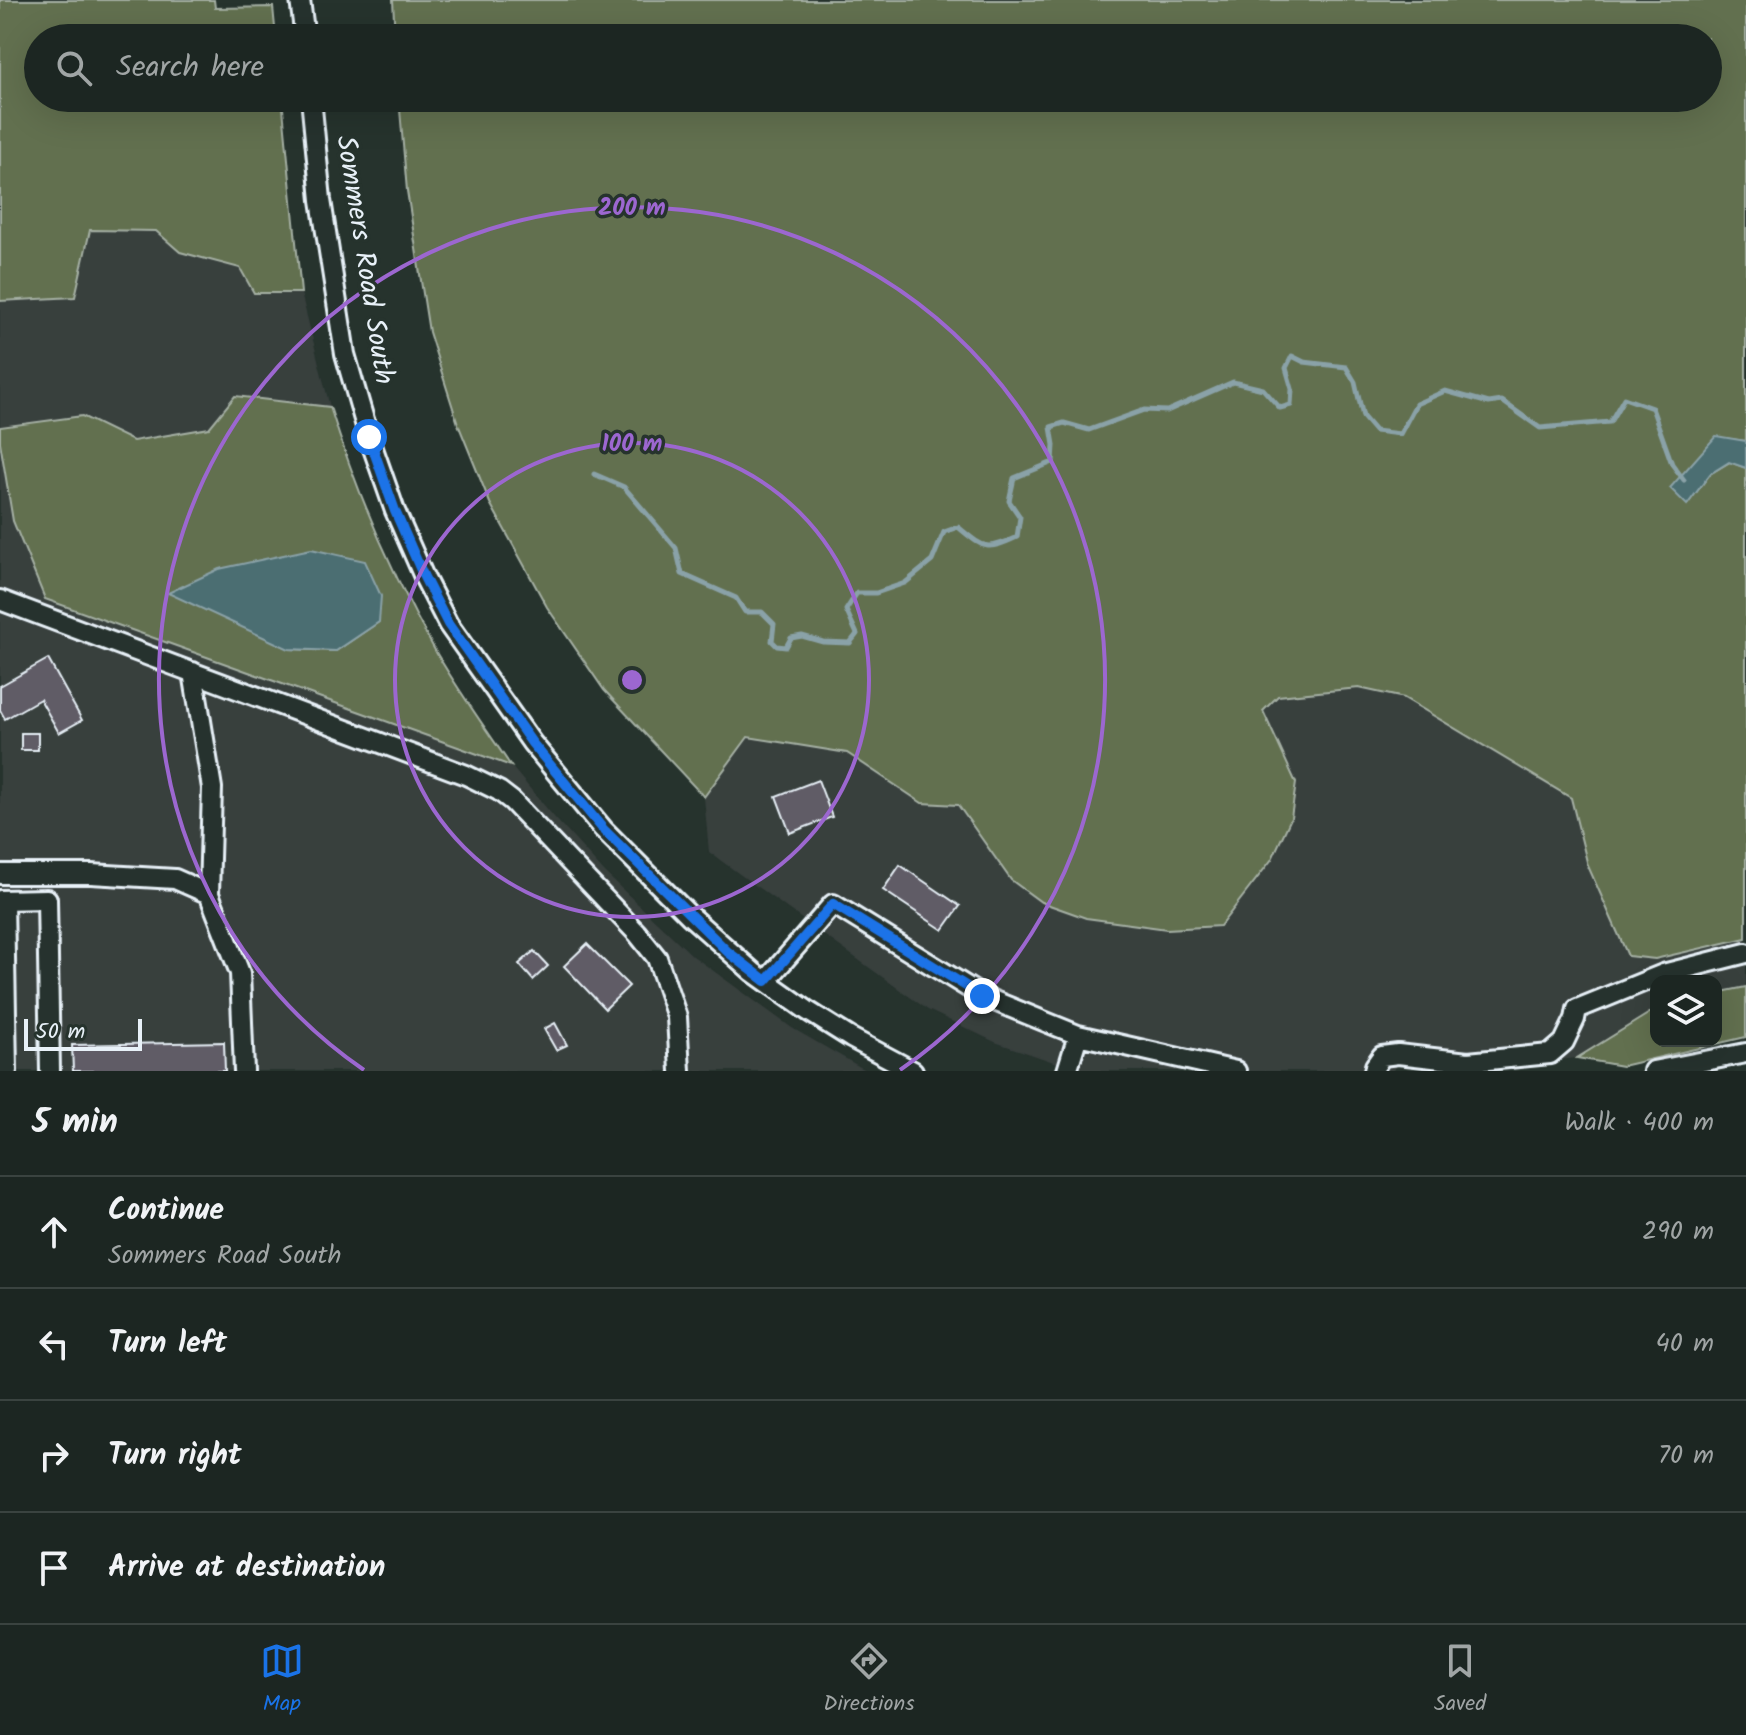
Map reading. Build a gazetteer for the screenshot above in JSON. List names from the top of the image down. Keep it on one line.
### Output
{"streets":{"street":["Sommers Road South"]},"scale_bar":"50 m","page":{"search":"Search here","scale":"50 m","heading":["5 min","Walk · 400 m"],"list":[["Continue","Sommers Road South","290 m"],["Turn left","40 m"],["Turn right","70 m"],"Arrive at destination"],"nav":["Map","Directions","Saved"]},"rings":["200 m","100 m"]}
